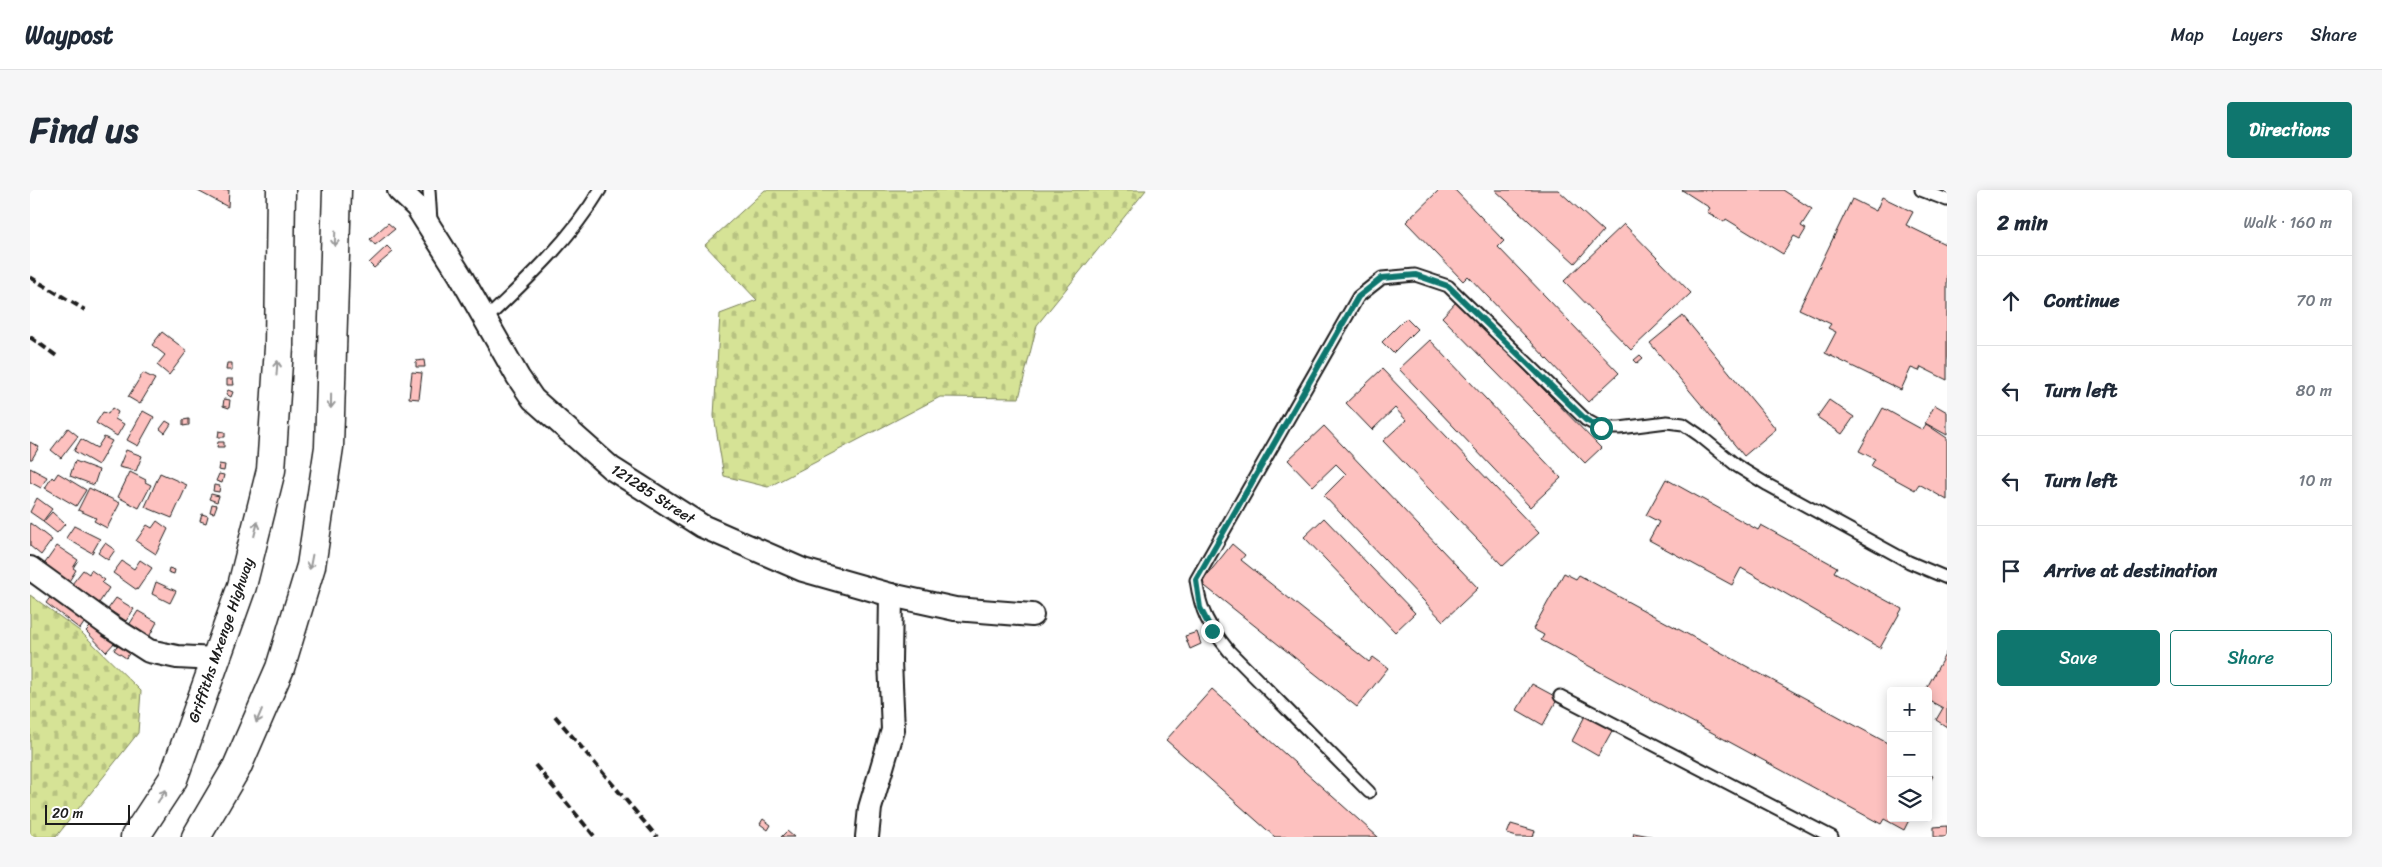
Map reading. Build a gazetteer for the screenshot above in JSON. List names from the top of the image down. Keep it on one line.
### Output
{"streets":{"street":["121285 Street","Griffiths Mxenge Highway"]},"scale_bar":"20 m","page":{"header":"Waypost","nav":["Map","Layers","Share"],"title":"Find us","buttons":["Directions",["Save","Share"]],"heading":["2 min","Walk · 160 m"],"list":[["Continue","70 m"],["Turn left","80 m"],["Turn left","10 m"],"Arrive at destination"],"map_buttons":["+","−"],"scale":"20 m"}}
